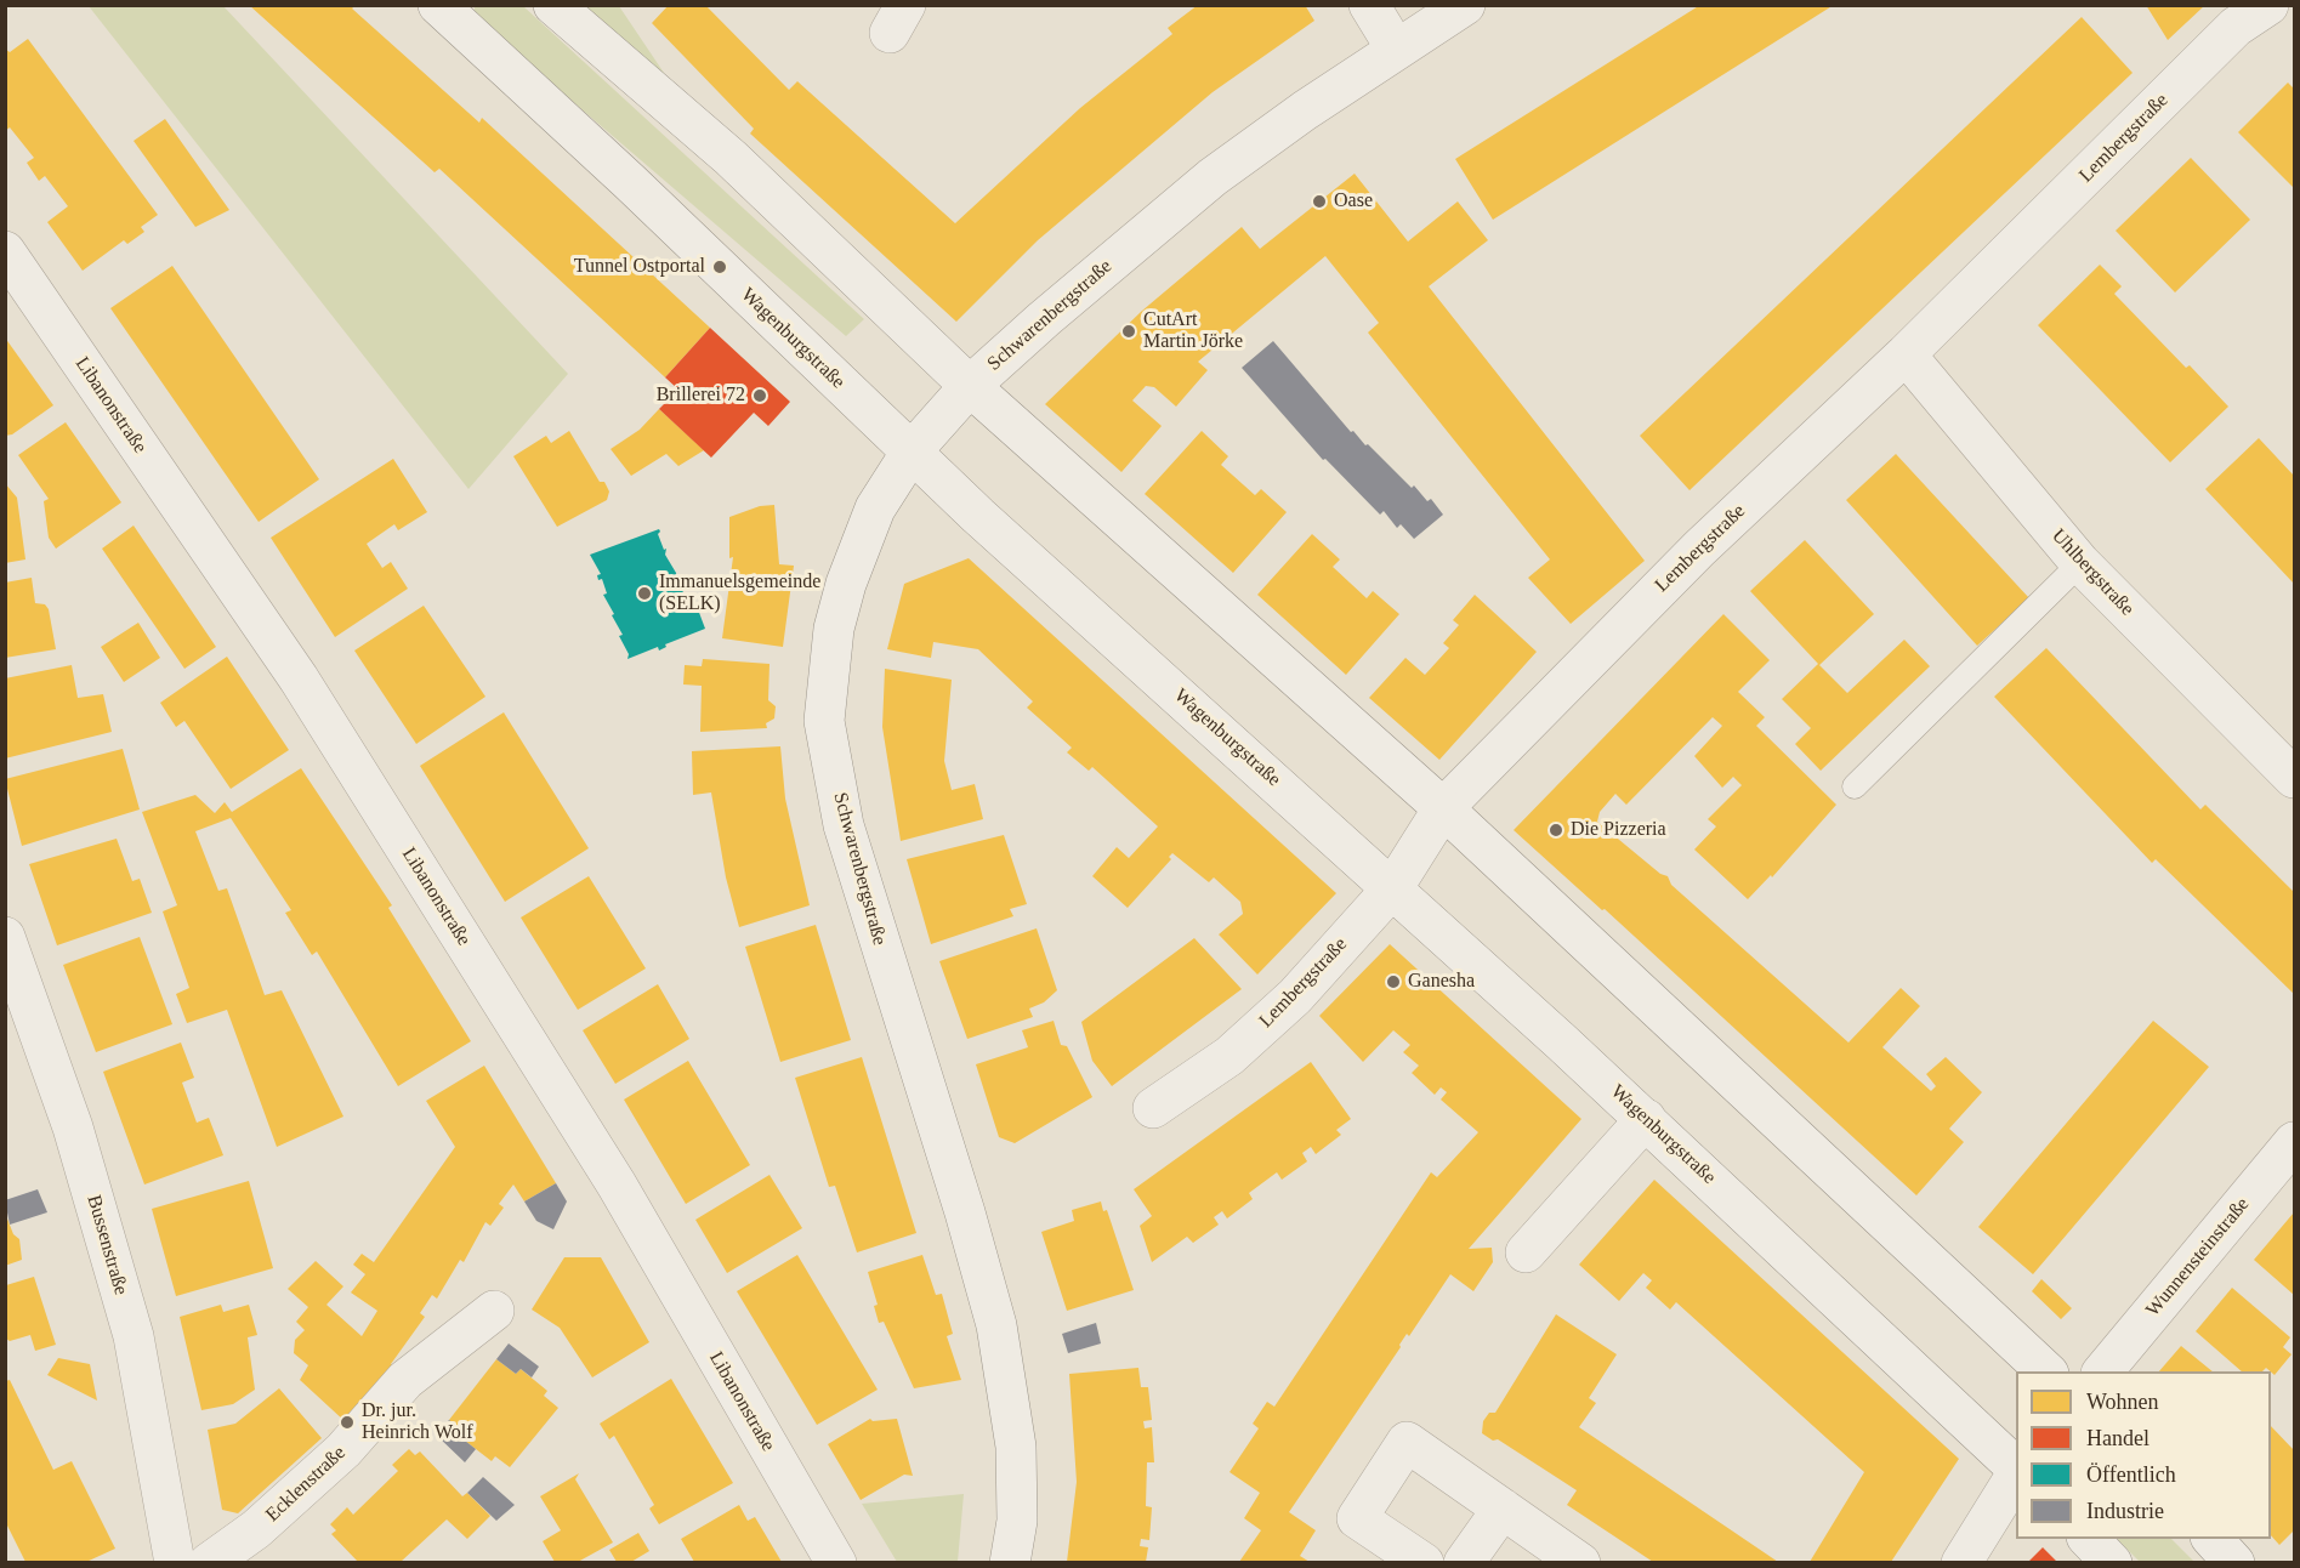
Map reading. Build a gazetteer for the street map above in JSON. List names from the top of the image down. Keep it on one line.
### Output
{"streets":{"street":["Lembergstraße","Schwarenbergstraße","Wagenburgstraße","Libanonstraße","Uhlbergstraße","Bussenstraße","Wunnensteinstraße","Ecklenstraße"]},"crossings":[["Lembergstraße","Wagenburgstraße"],["Lembergstraße","Uhlbergstraße"],["Schwarenbergstraße","Wagenburgstraße"]],"places":["Oase","Tunnel Ostportal","CutArt Martin Jörke","Brillerei 72","Immanuelsgemeinde (SELK)","Die Pizzeria","Ganesha","Dr. jur. Heinrich Wolf"],"legend":["Wohnen","Handel","Öffentlich","Industrie"]}
